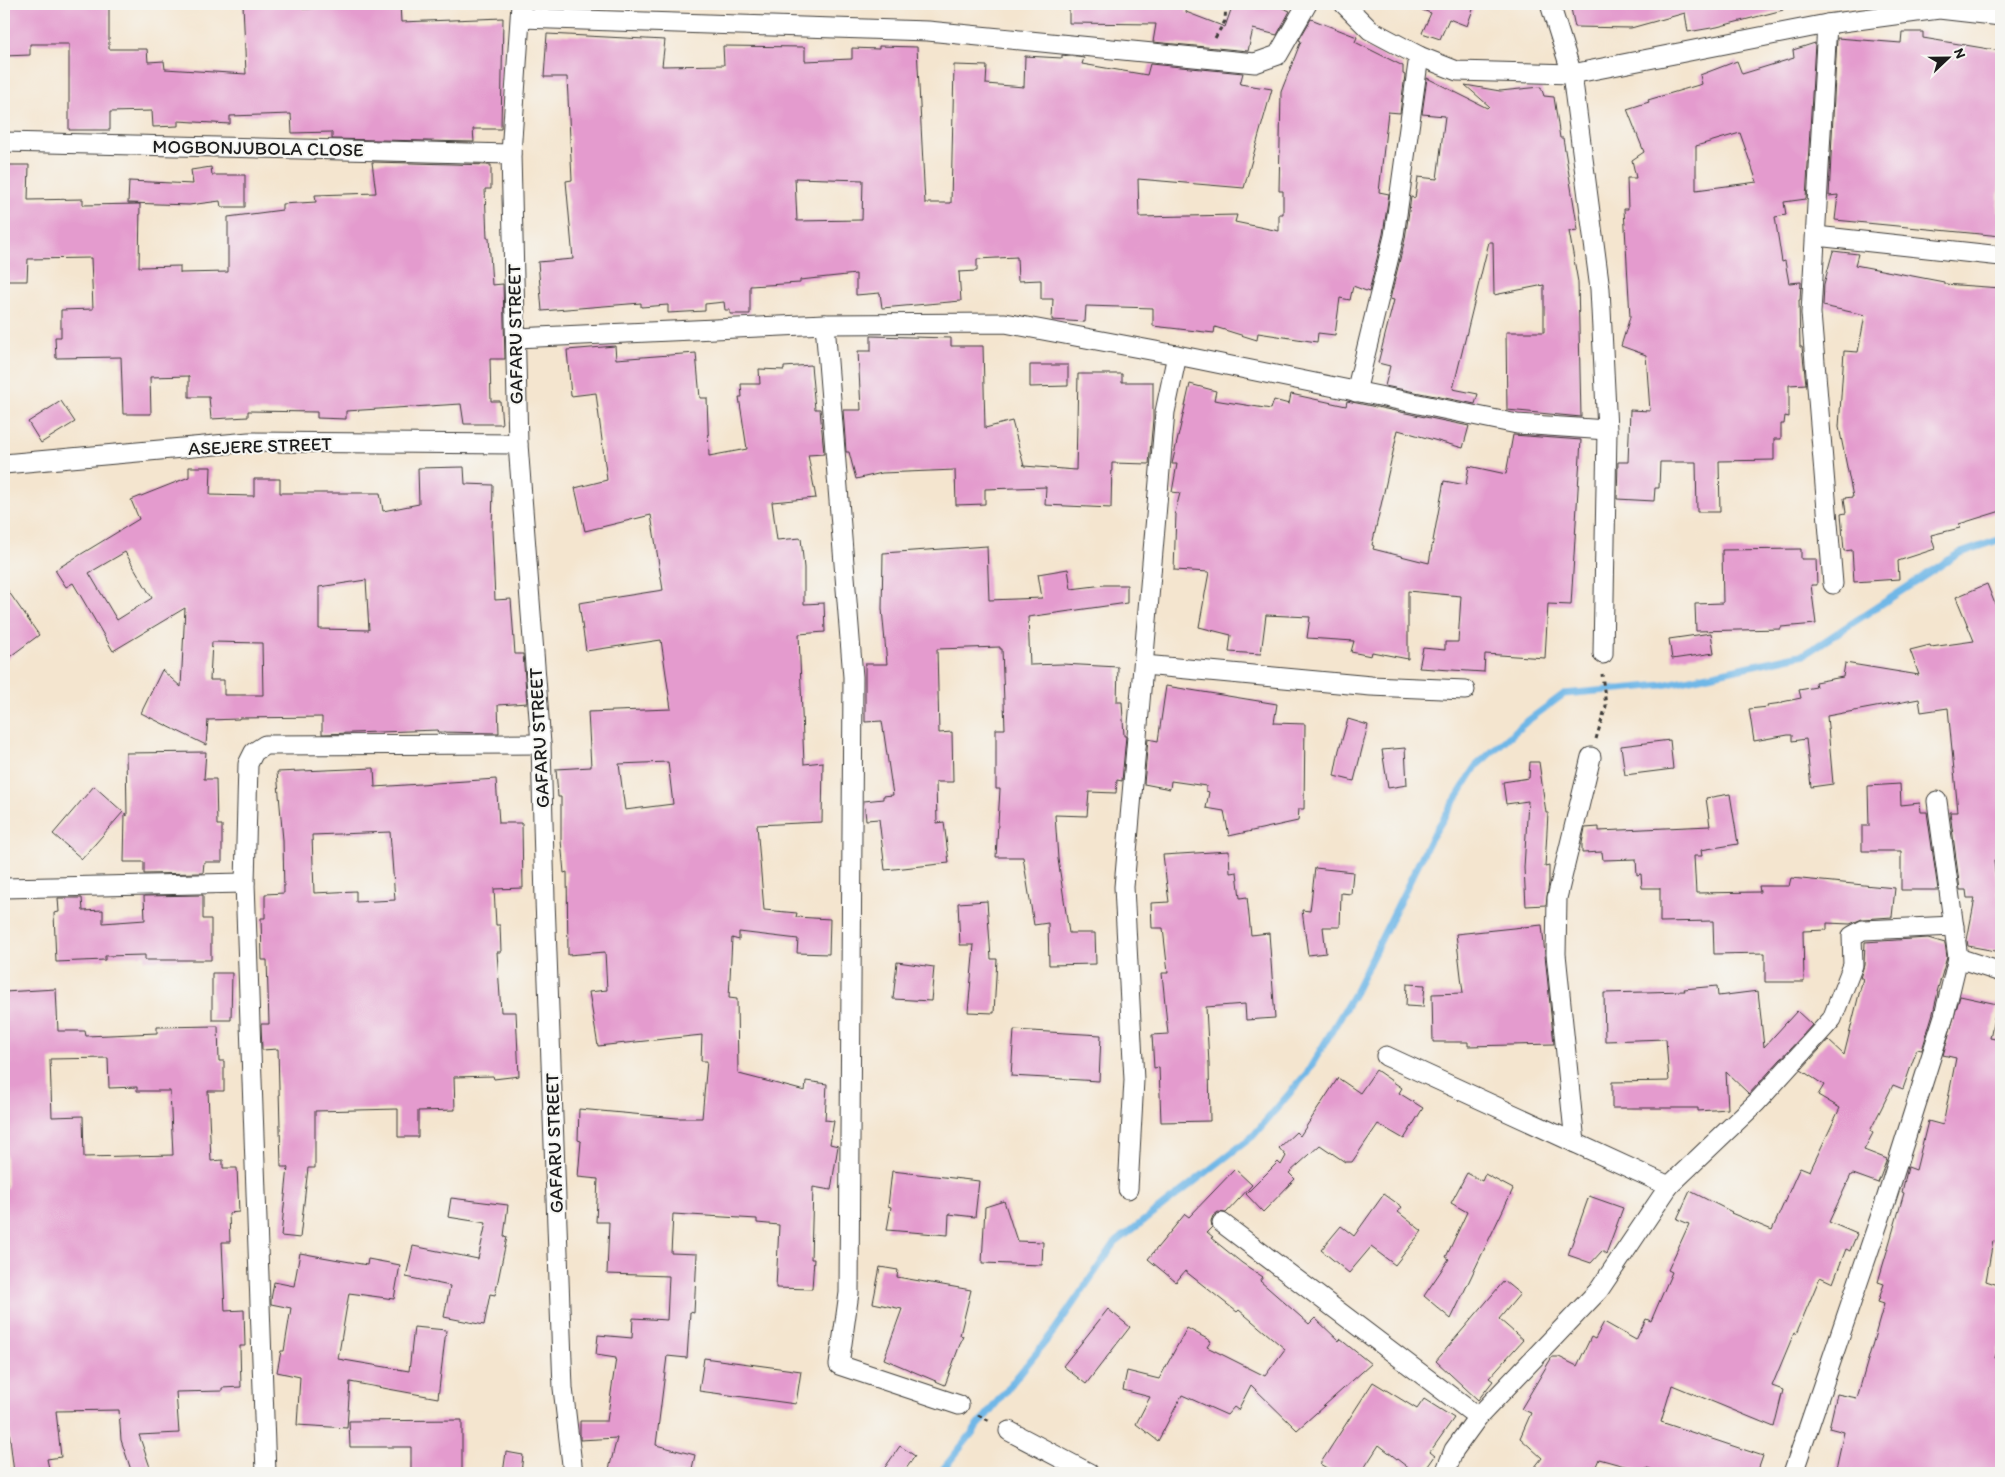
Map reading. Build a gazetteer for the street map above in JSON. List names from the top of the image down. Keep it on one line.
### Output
{"streets":{"street":["MOGBONJUBOLA CLOSE","GAFARU STREET","ASEJERE STREET"]},"crossings":[["MOGBONJUBOLA CLOSE","GAFARU STREET"],["GAFARU STREET","ASEJERE STREET"]],"north":"right"}
